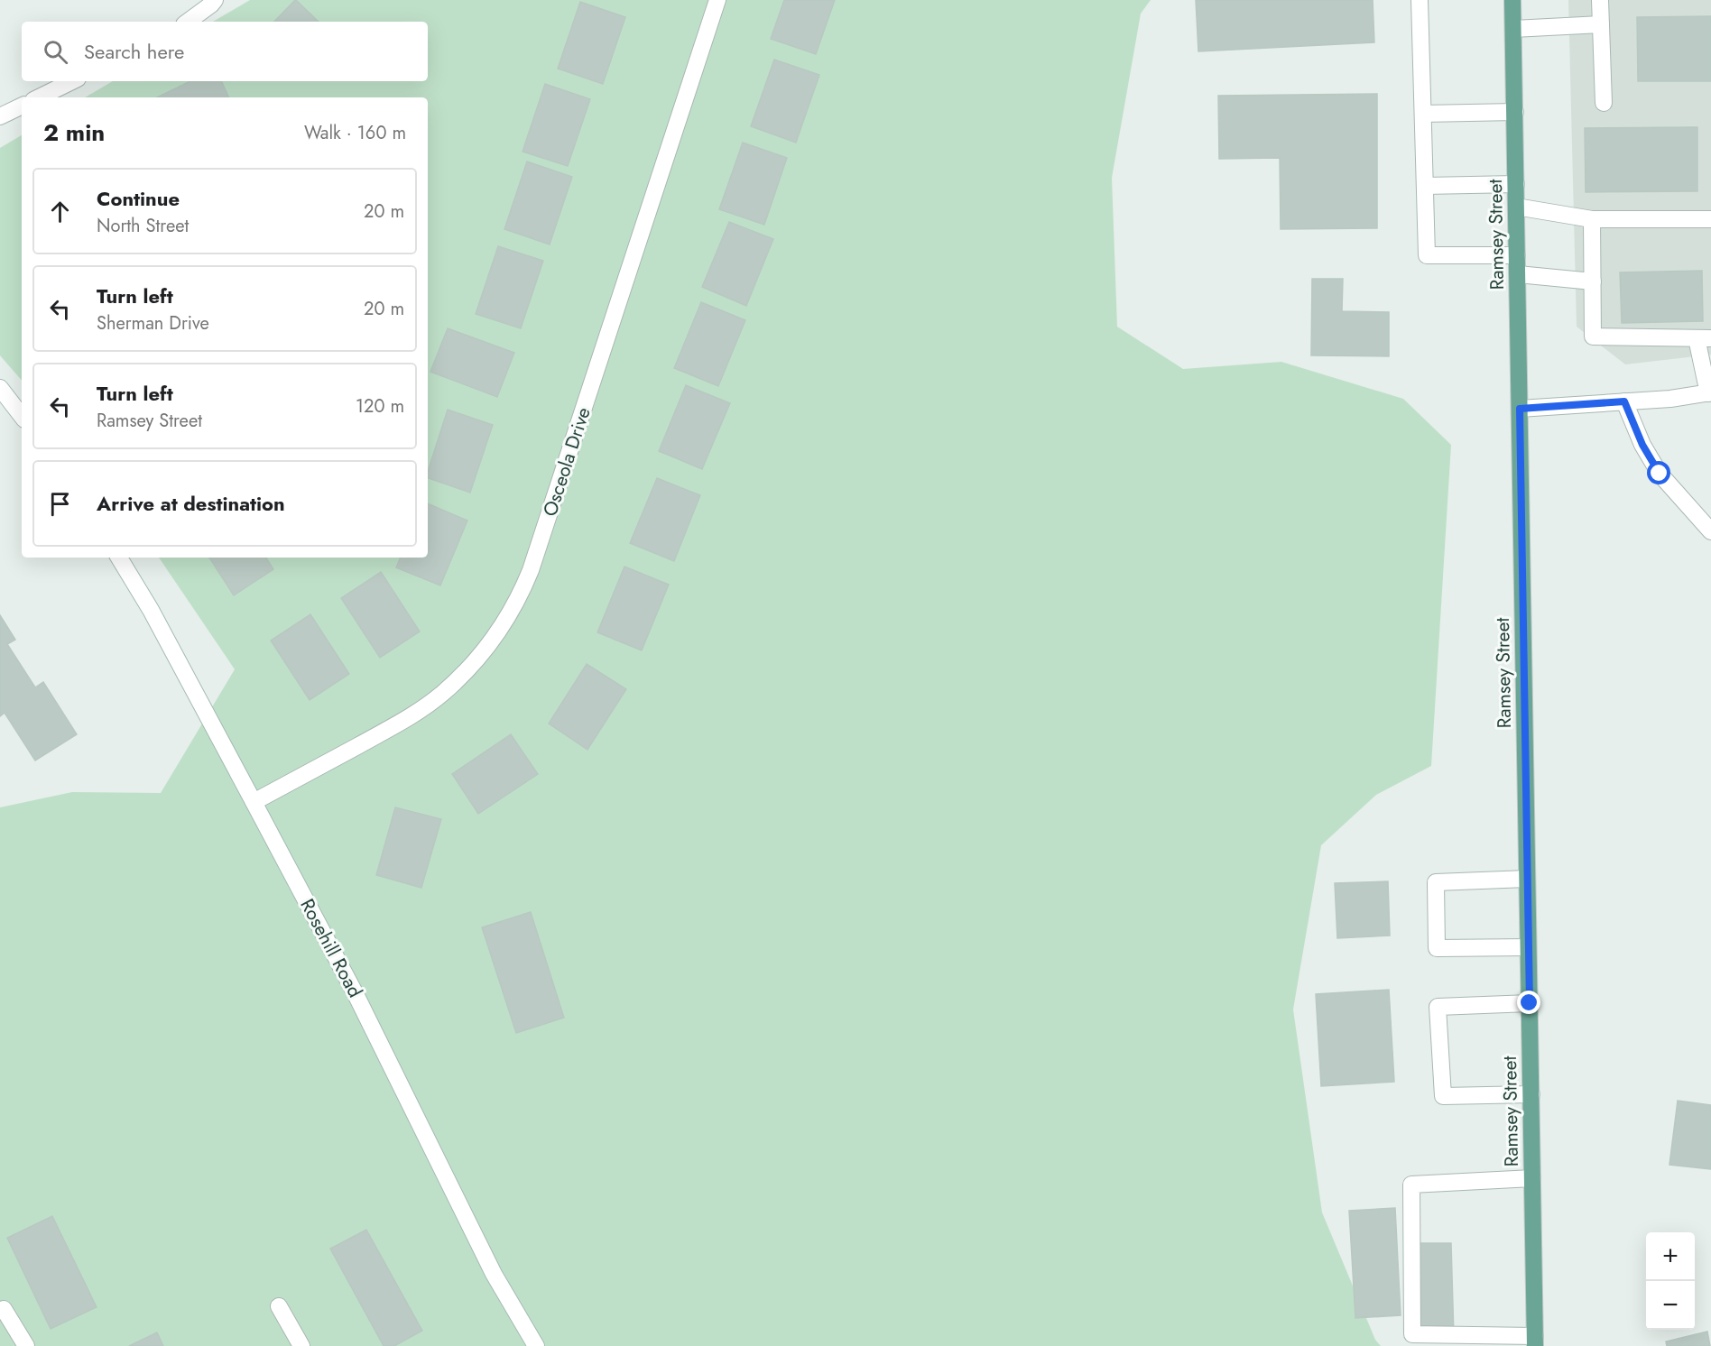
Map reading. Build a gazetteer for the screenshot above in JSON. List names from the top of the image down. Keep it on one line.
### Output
{"streets":{"main road":["Ramsey Street"],"street":["Osceola Drive","Rosehill Road"]},"crossings":[["Osceola Drive","Rosehill Road"]],"page":{"search":"Search here","heading":["2 min","Walk · 160 m"],"list":[["Continue","North Street","20 m"],["Turn left","Sherman Drive","20 m"],["Turn left","Ramsey Street","120 m"],"Arrive at destination"],"map_buttons":["+","−"]}}
